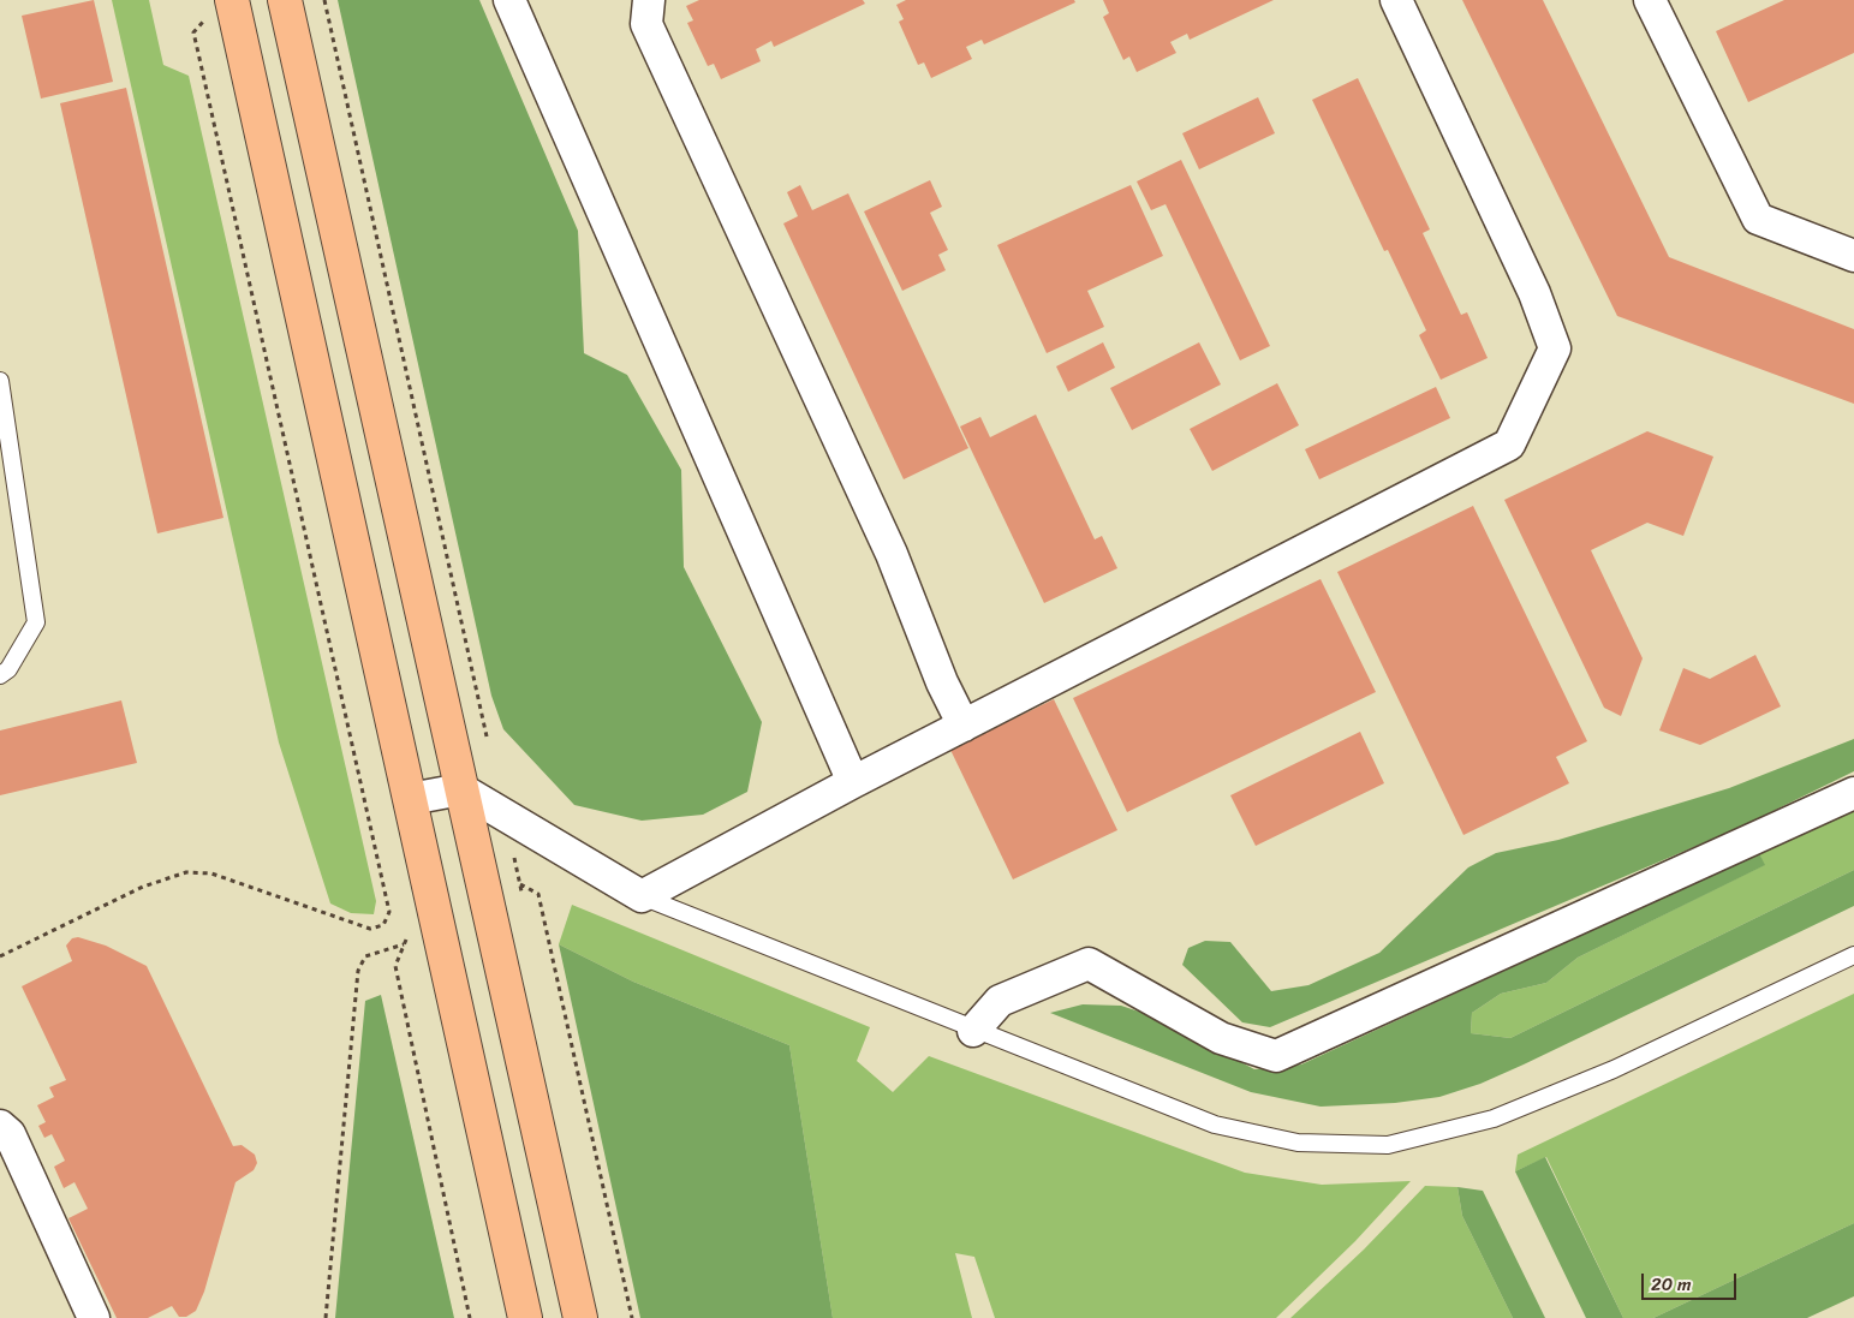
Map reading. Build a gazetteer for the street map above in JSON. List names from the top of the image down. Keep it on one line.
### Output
{"scale_bar":"20 m"}
